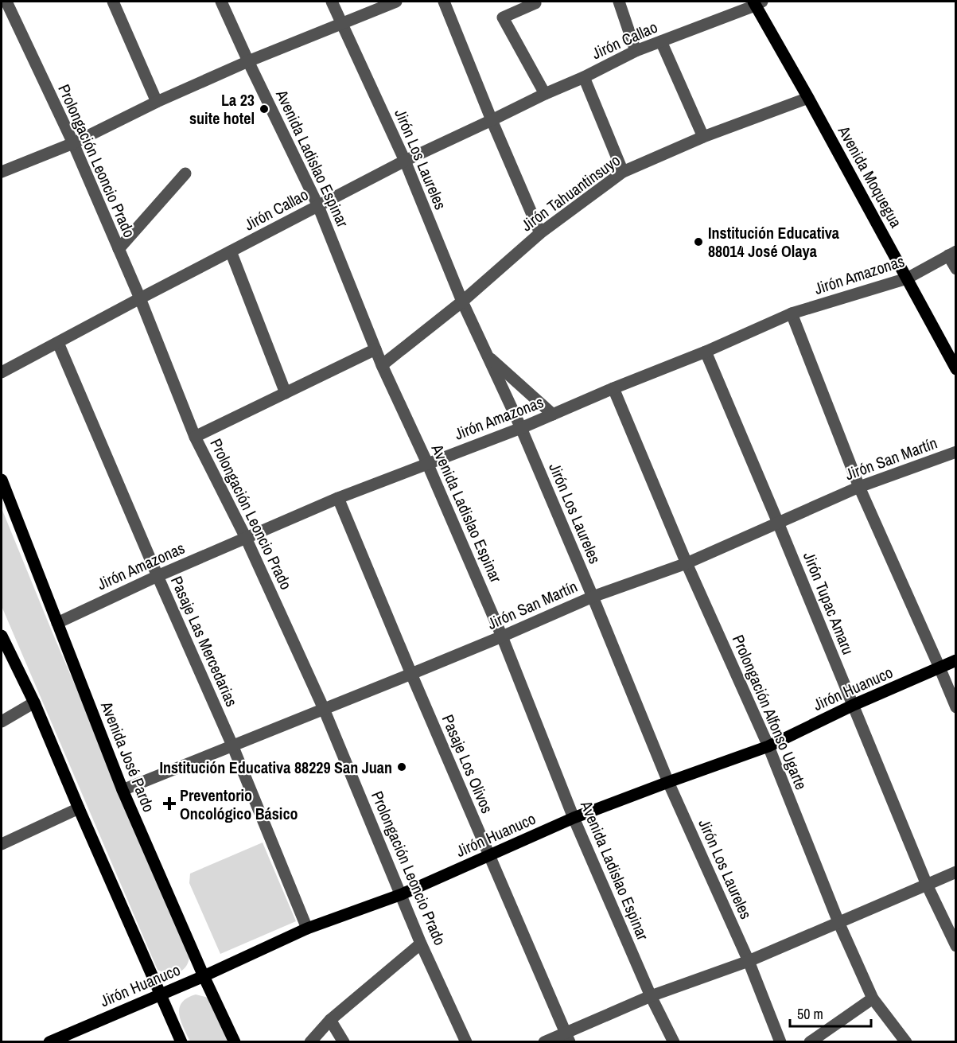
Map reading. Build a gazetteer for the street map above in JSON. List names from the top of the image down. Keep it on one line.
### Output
{"streets":{"main road":["Avenida Moquegua","Jirón Huanuco","Avenida José Pardo"],"street":["Jirón Callao","Avenida Ladislao Espinar","Jirón Los Laureles","Prolongación Leoncio Prado","Jirón Tahuantinsuyo","Jirón Amazonas","Jirón San Martín","Jirón Tupac Amaru","Pasaje Las Mercedarias","Prolongación Alfonso Ugarte","Pasaje Los Olivos"]},"crossings":[["Jirón Callao","Avenida Ladislao Espinar"],["Jirón Callao","Jirón Los Laureles"],["Jirón Callao","Prolongación Leoncio Prado"],["Jirón Callao","Avenida Moquegua"],["Jirón Callao","Pasaje Las Mercedarias"],["Avenida Ladislao Espinar","Jirón Tahuantinsuyo"],["Avenida Ladislao Espinar","Jirón Amazonas"],["Avenida Ladislao Espinar","Jirón San Martín"],["Avenida Ladislao Espinar","Jirón Huanuco"],["Jirón Los Laureles","Jirón Tahuantinsuyo"],["Jirón Los Laureles","Jirón Amazonas"],["Jirón Los Laureles","Jirón San Martín"],["Jirón Los Laureles","Jirón Huanuco"],["Prolongación Leoncio Prado","Jirón Amazonas"],["Prolongación Leoncio Prado","Jirón San Martín"],["Prolongación Leoncio Prado","Jirón Huanuco"],["Avenida Moquegua","Jirón Tahuantinsuyo"],["Avenida Moquegua","Jirón Amazonas"],["Jirón Amazonas","Jirón Tupac Amaru"],["Jirón Amazonas","Pasaje Las Mercedarias"],["Jirón Amazonas","Prolongación Alfonso Ugarte"],["Jirón Amazonas","Avenida José Pardo"],["Jirón Amazonas","Pasaje Los Olivos"],["Jirón San Martín","Jirón Tupac Amaru"],["Jirón San Martín","Pasaje Las Mercedarias"],["Jirón San Martín","Prolongación Alfonso Ugarte"],["Jirón San Martín","Avenida José Pardo"],["Jirón San Martín","Pasaje Los Olivos"],["Jirón Tupac Amaru","Jirón Huanuco"],["Pasaje Las Mercedarias","Jirón Huanuco"],["Jirón Huanuco","Prolongación Alfonso Ugarte"],["Jirón Huanuco","Avenida José Pardo"],["Jirón Huanuco","Pasaje Los Olivos"]],"places":{"other":["La 23 suite hotel","Institución Educativa 88014 José Olaya","Institución Educativa 88229 San Juan"],"health":["Preventorio Oncológico Básico"]},"scale_bar":"50 m"}
